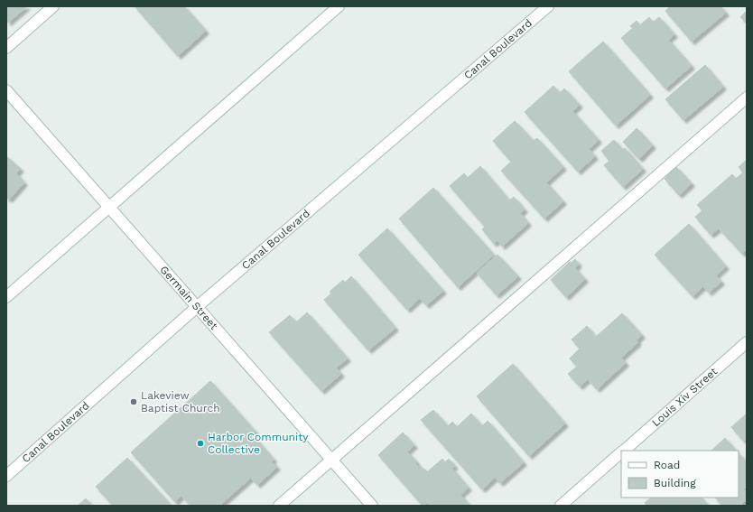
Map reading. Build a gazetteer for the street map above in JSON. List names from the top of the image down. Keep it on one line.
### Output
{"streets":{"main road":["Canal Boulevard","Germain Street","Louis Xiv Street"]},"crossings":[["Canal Boulevard","Germain Street"]],"places":["Lakeview Baptist Church","Harbor Community Collective"],"legend":["Road","Building"]}
